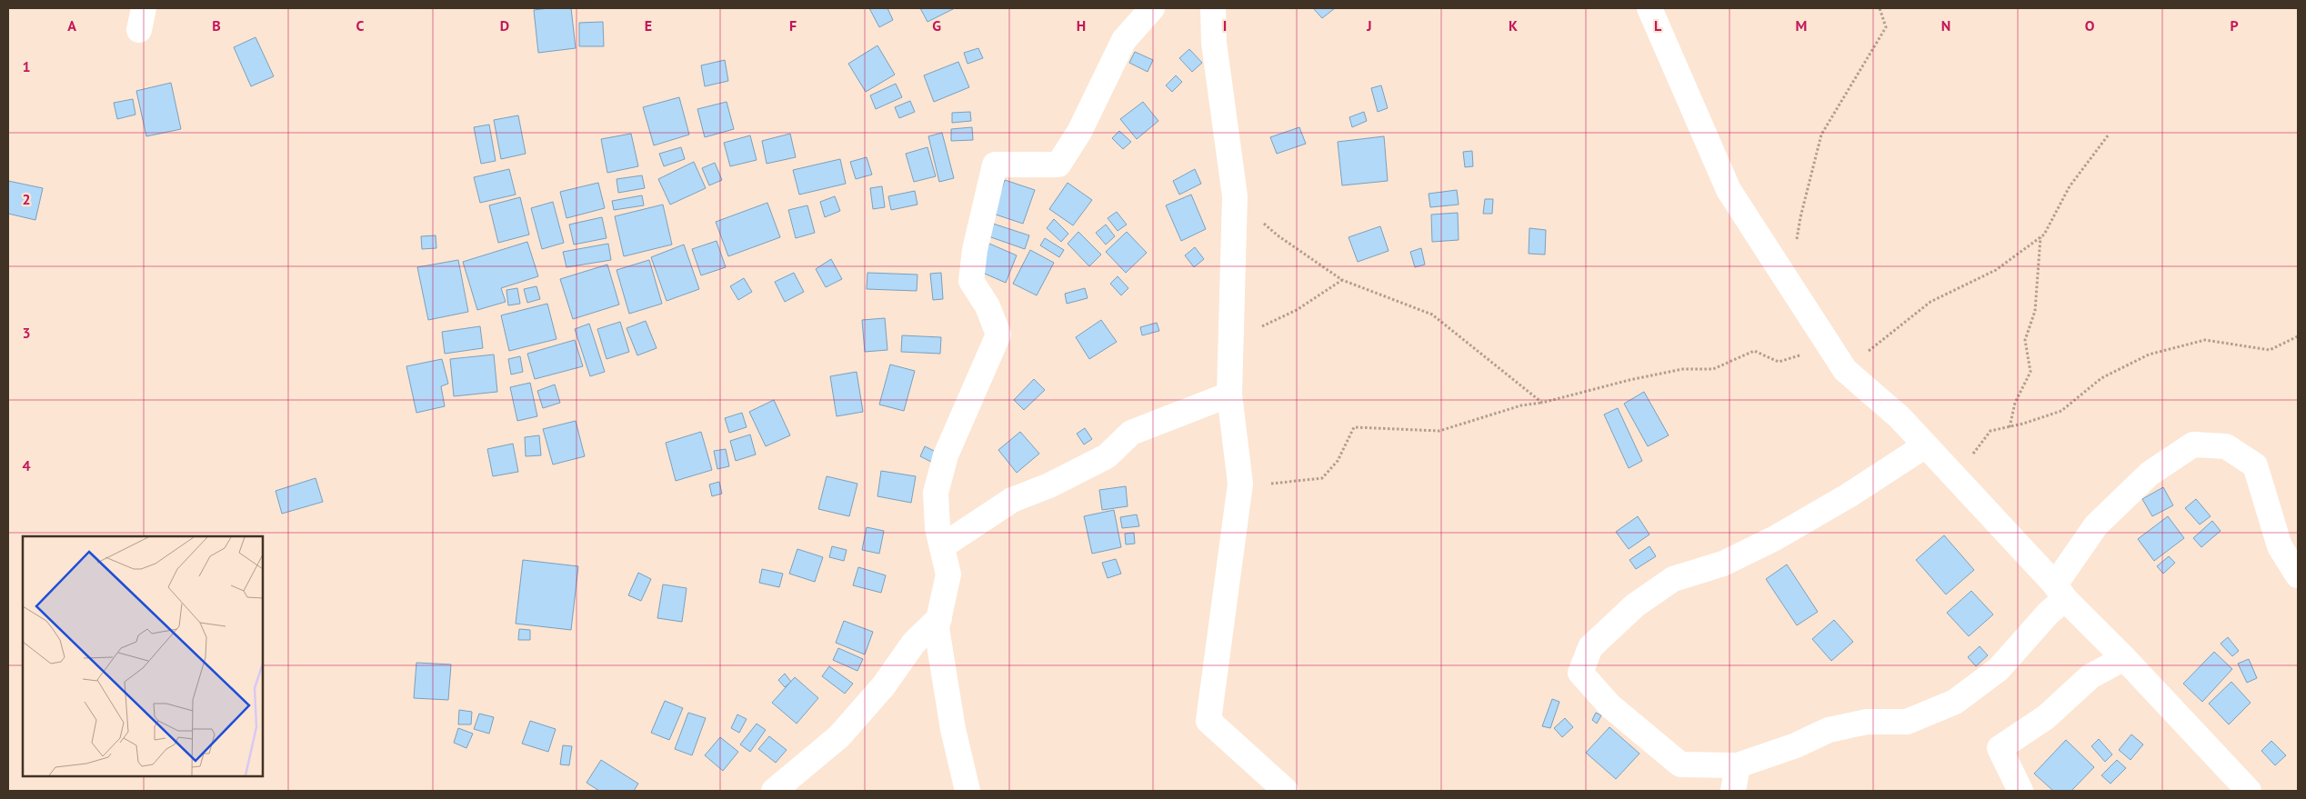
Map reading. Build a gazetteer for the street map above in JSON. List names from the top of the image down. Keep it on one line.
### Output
{"grid":{"columns":["A","B","C","D","E","F","G","H","I","J","K","L","M","N","O","P"],"rows":["1","2","3","4"]}}
